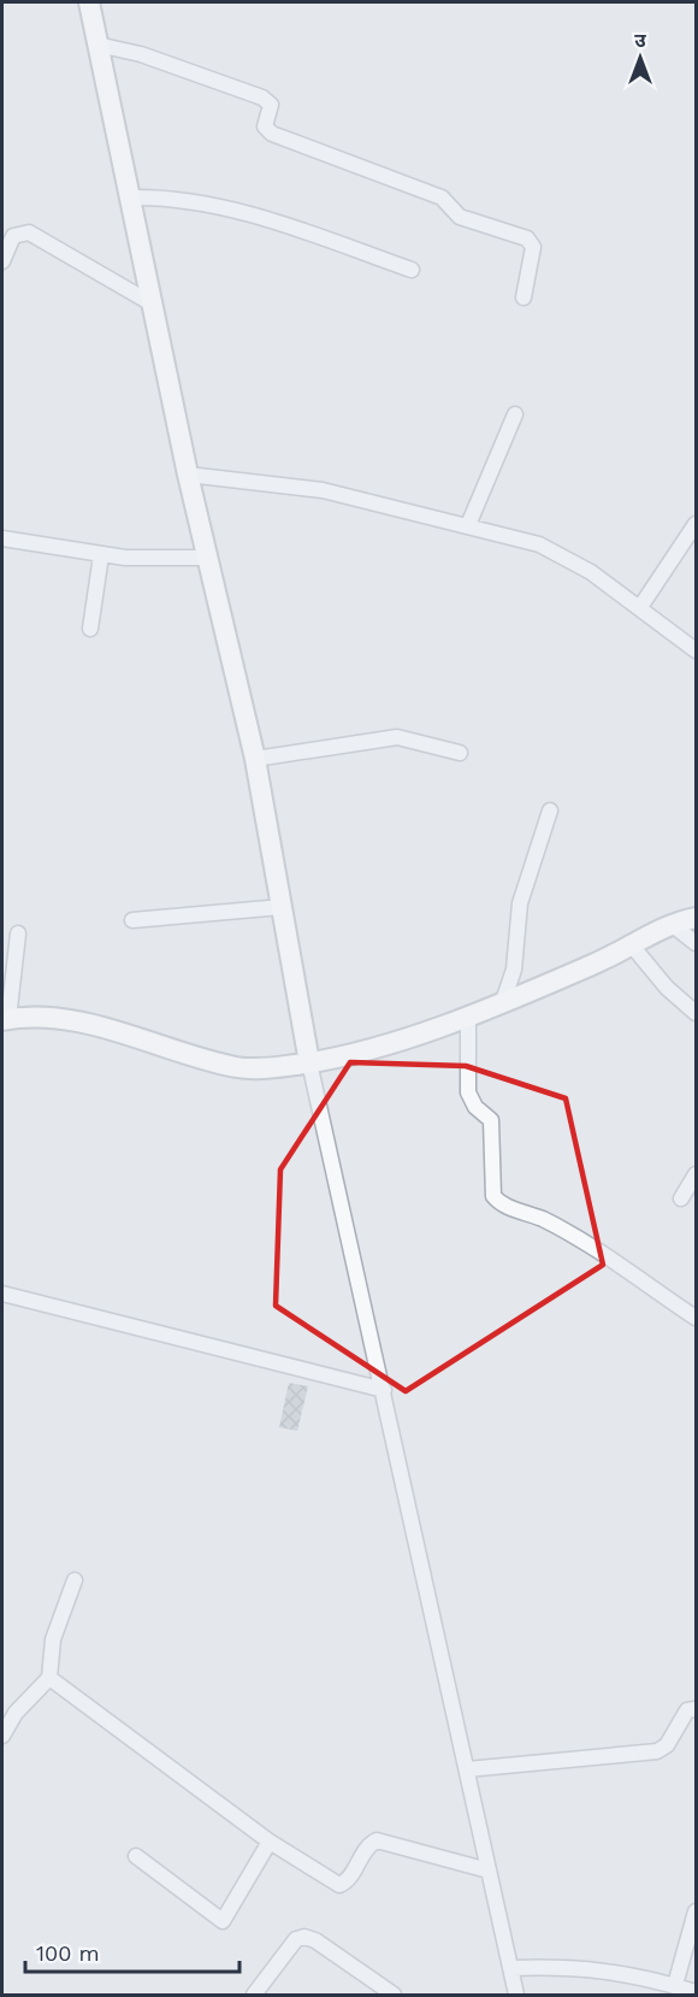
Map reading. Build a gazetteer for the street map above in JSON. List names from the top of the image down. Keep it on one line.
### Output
{"scale_bar":"100 m","north":"top"}
